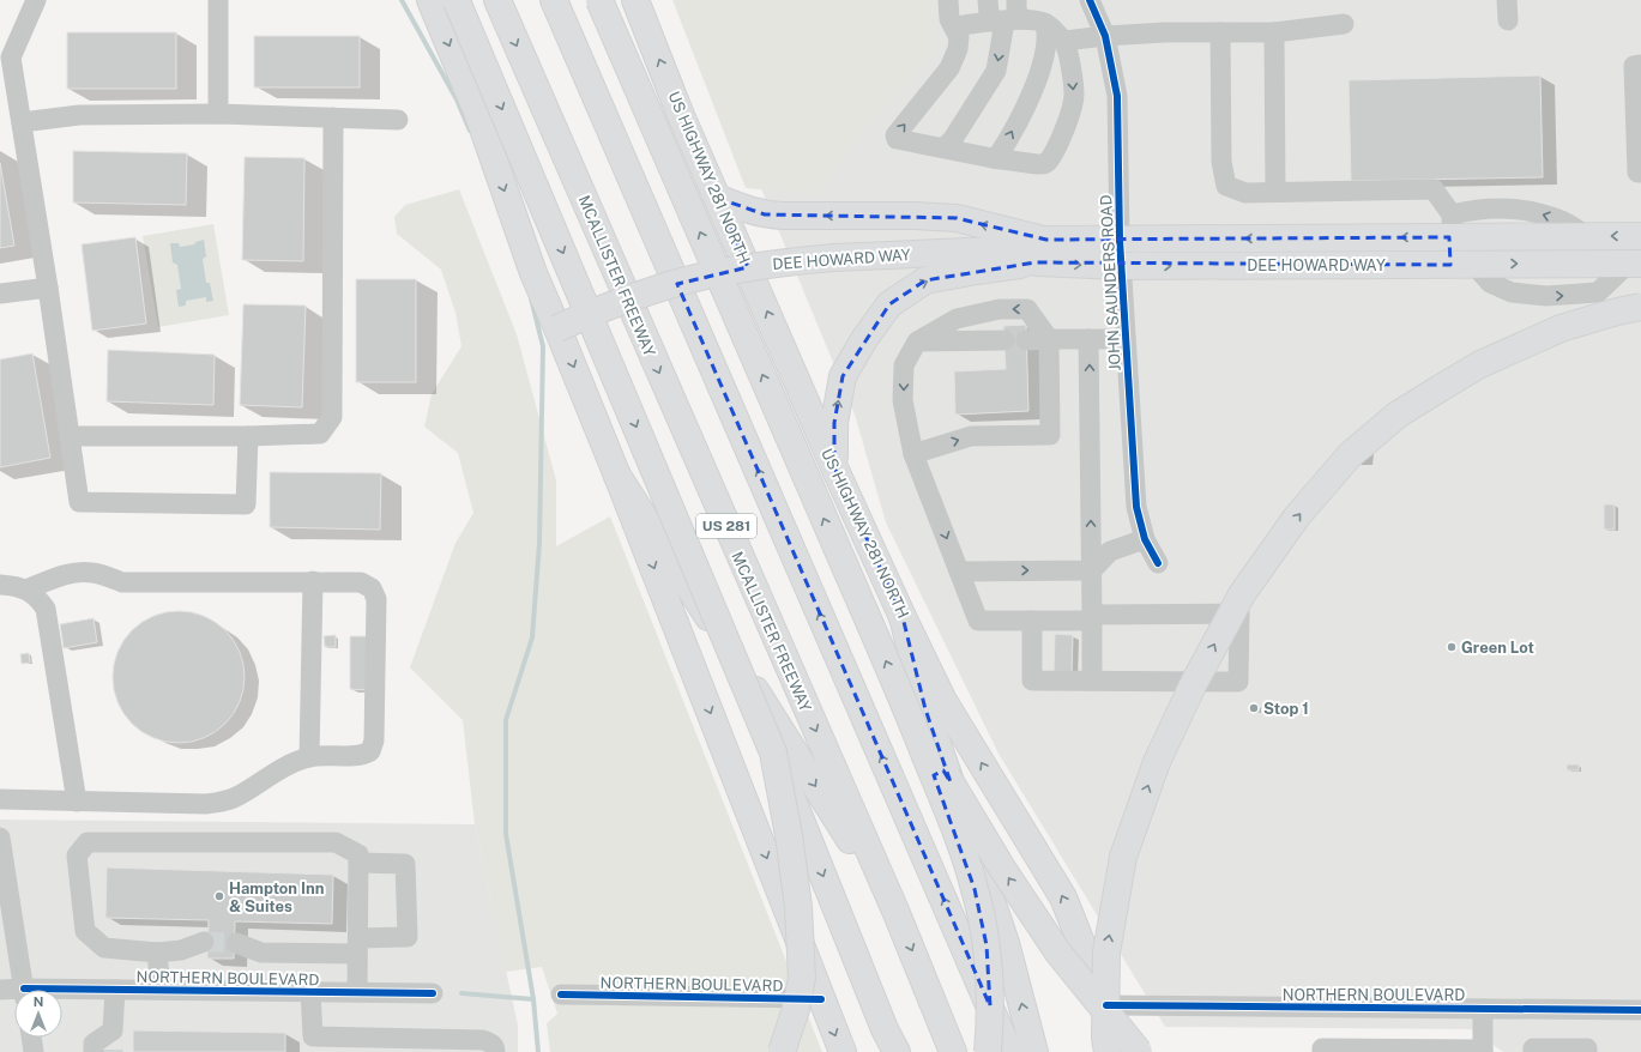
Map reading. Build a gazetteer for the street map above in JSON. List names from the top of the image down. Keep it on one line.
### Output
{"streets":{"main road":["US HIGHWAY 281 NORTH","DEE HOWARD WAY","MCALLISTER FREEWAY","US 281"],"street":["JOHN SAUNDERS ROAD","NORTHERN BOULEVARD"]},"crossings":[["US HIGHWAY 281 NORTH","NORTHERN BOULEVARD"],["DEE HOWARD WAY","JOHN SAUNDERS ROAD"]],"places":["Green Lot","Stop 1","Hampton Inn & Suites"],"north":"top"}
